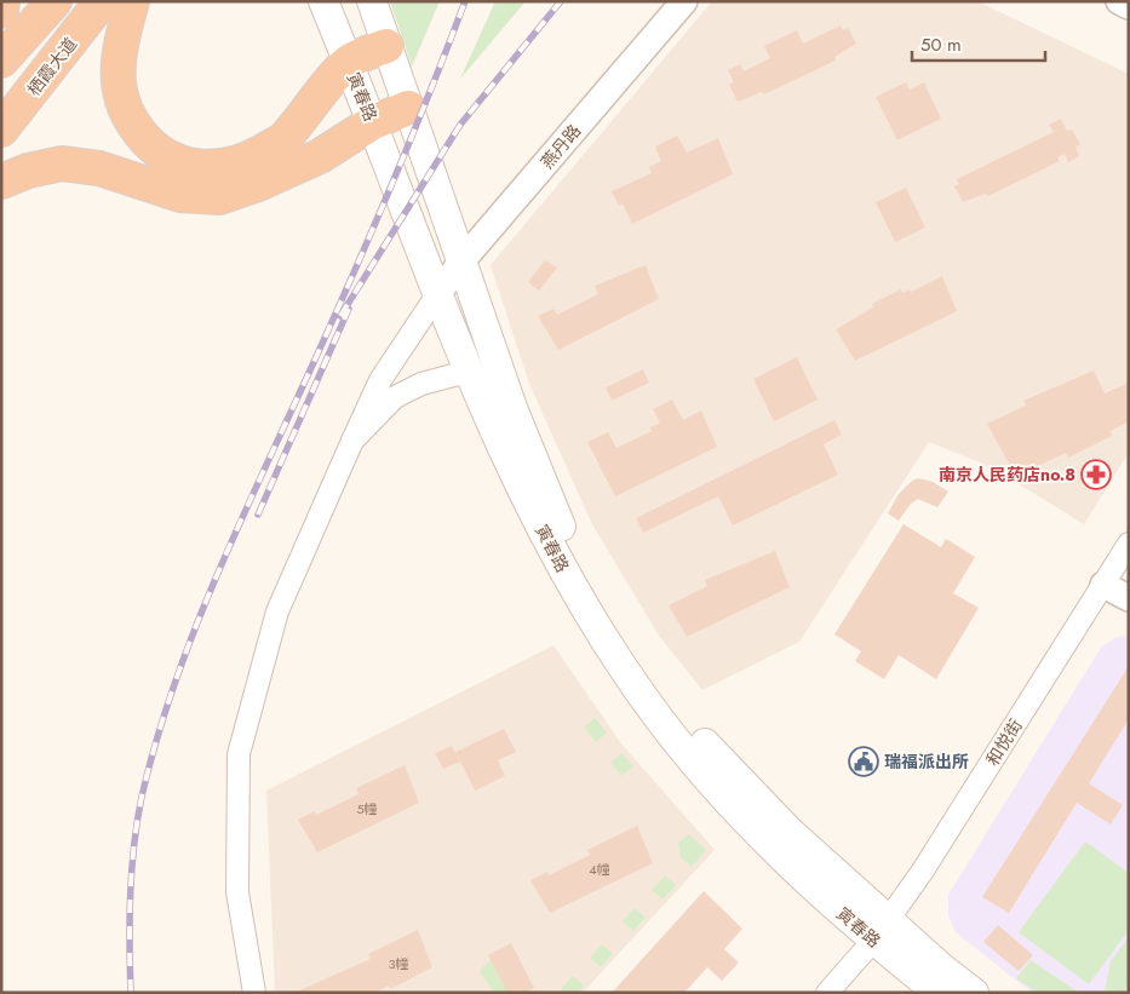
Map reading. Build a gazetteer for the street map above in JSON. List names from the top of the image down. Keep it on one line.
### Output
{"streets":{"highway":["栖霞大道"],"main road":["寅春路"],"street":["燕丹路","和悦街"]},"crossings":[["寅春路","燕丹路"],["寅春路","和悦街"]],"places":{"pharmacy":["南京人民药店no.8"],"public building":["瑞福派出所"]},"house_numbers":["5幢","4幢","3幢"],"scale_bar":"50 m"}
